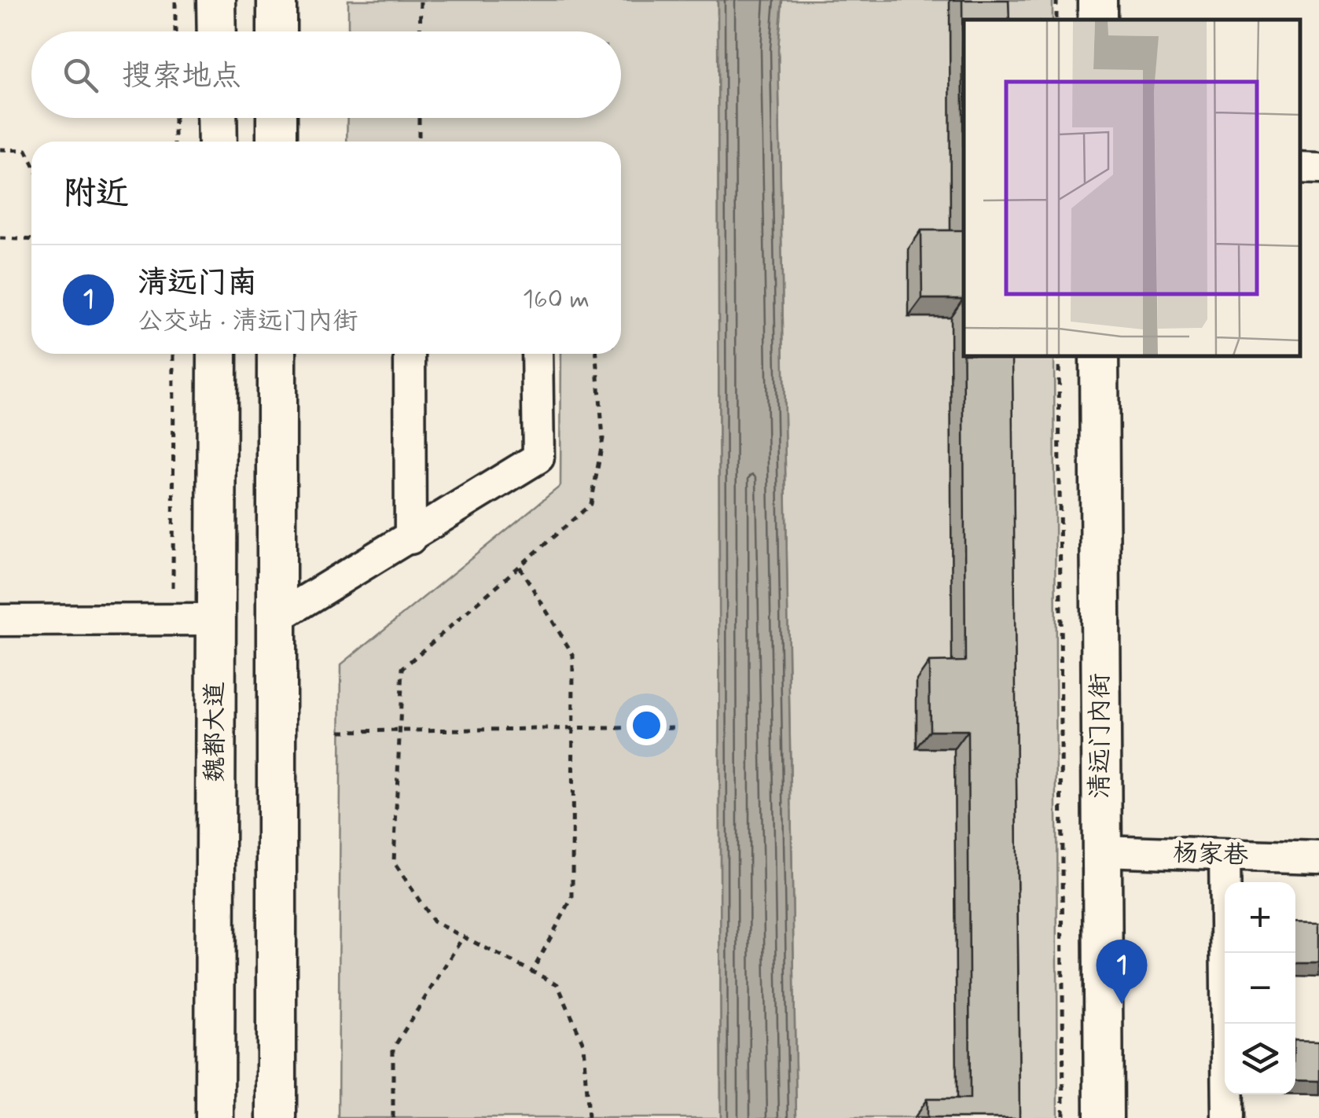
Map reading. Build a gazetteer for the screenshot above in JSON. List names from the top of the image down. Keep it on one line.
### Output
{"streets":{"main road":["魏都大道","清远门内街"],"street":["杨家巷"]},"crossings":[["清远门内街","杨家巷"]],"page":{"search":"搜索地点","heading":"附近","list":[{"mark":"1","name":"清远门南","note":"公交站 · 清远门内街","value":"160 m"}],"map_buttons":["+","−"],"pins":"1"}}
